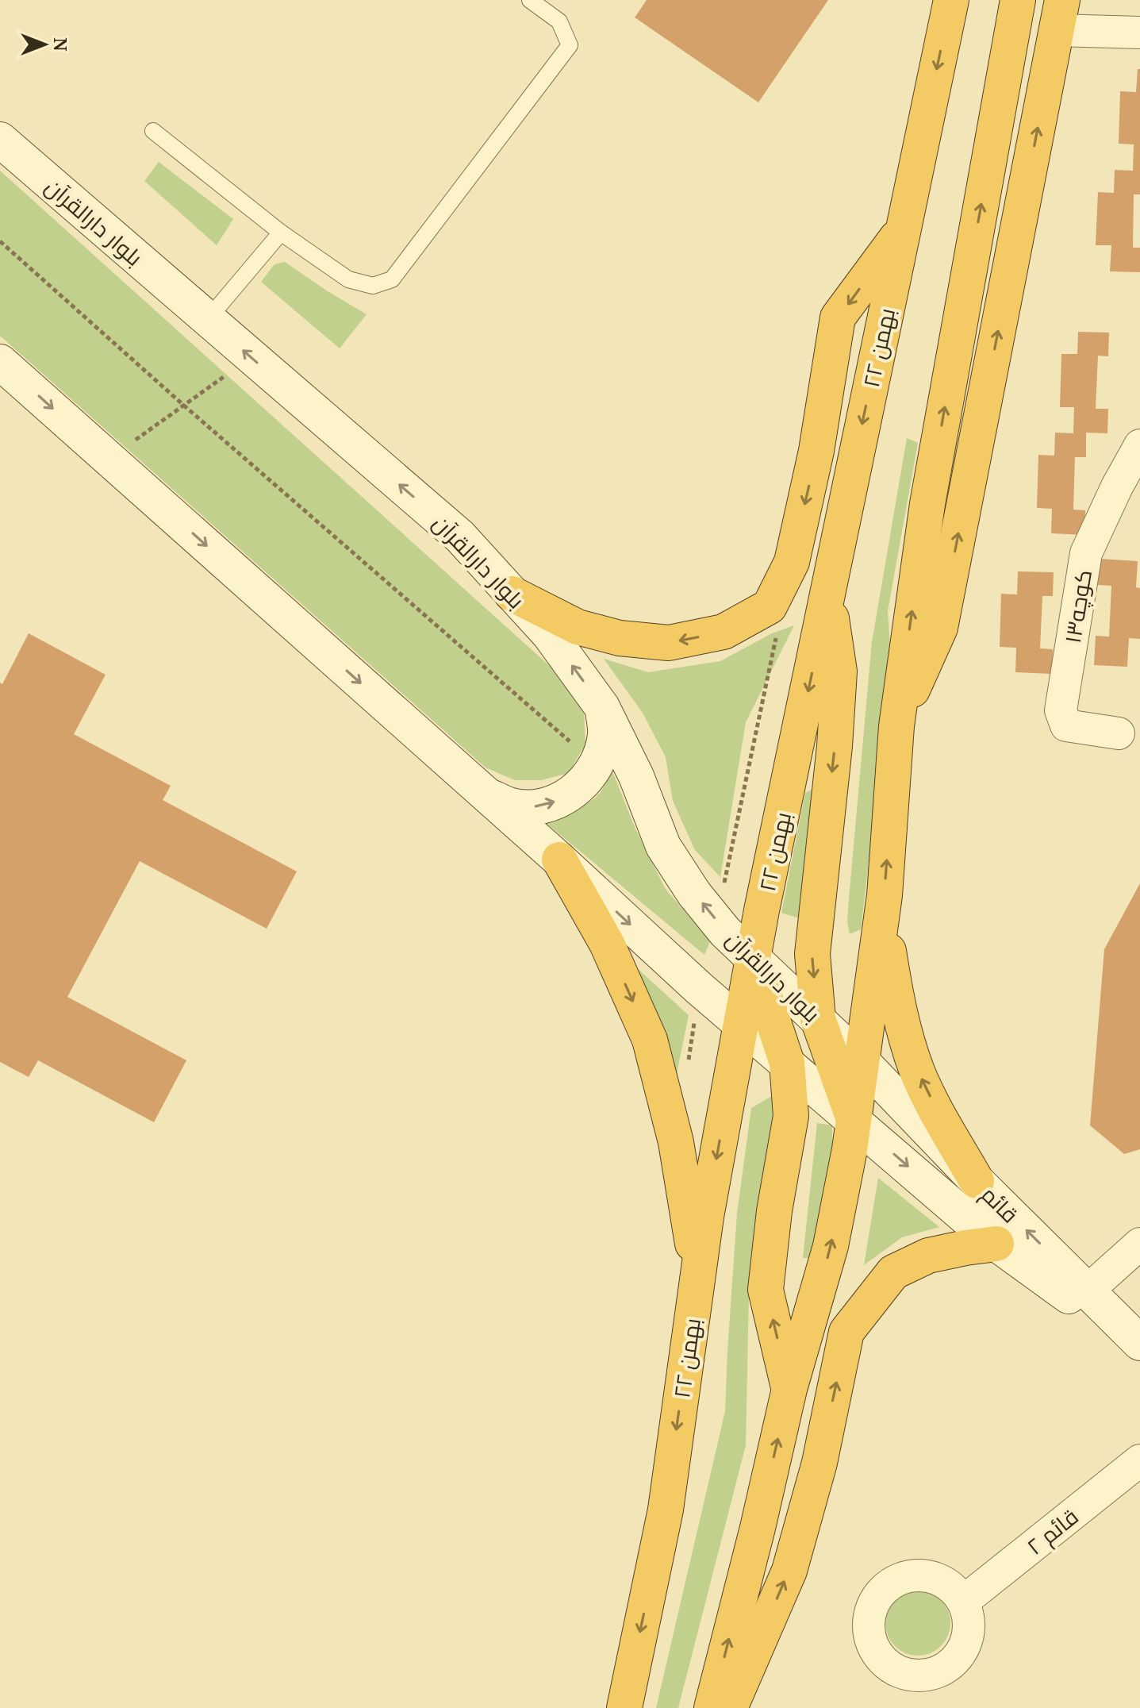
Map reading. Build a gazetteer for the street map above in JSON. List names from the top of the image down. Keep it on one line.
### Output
{"streets":{"highway":["۲۲ بهمن"],"main road":["بلوار دارالقرآن","قائم"],"street":["کوچه۱۳","قائم ۲"]},"crossings":[["بلوار دارالقرآن","۲۲ بهمن"],["بلوار دارالقرآن","قائم"]],"north":"right"}
